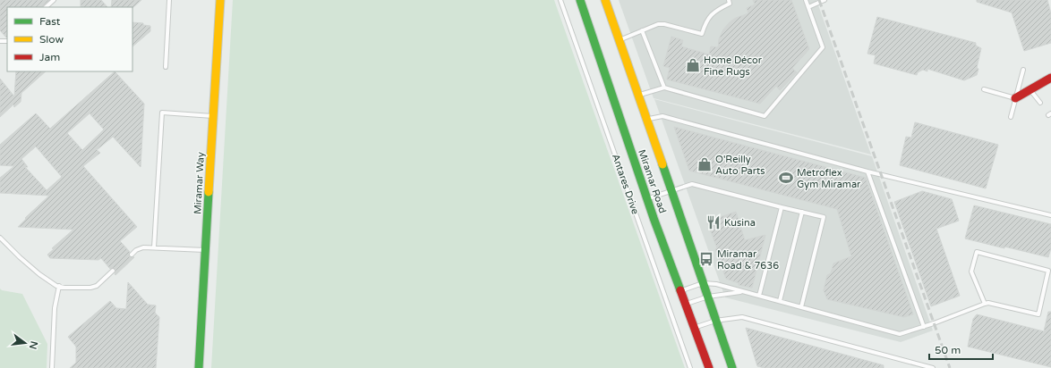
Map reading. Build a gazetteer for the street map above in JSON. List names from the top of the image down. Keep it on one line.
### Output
{"streets":{"main road":["Miramar Road","Miramar Way"],"lane":["Antares Drive"]},"places":{"shop":["Home Décor Fine Rugs","O'Reilly Auto Parts"],"sports":["Metroflex Gym Miramar"],"restaurant":["Kusina"],"bus stop":["Miramar Road & 7636"]},"legend":["Fast","Slow","Jam"],"scale_bar":"50 m","north":"right"}
